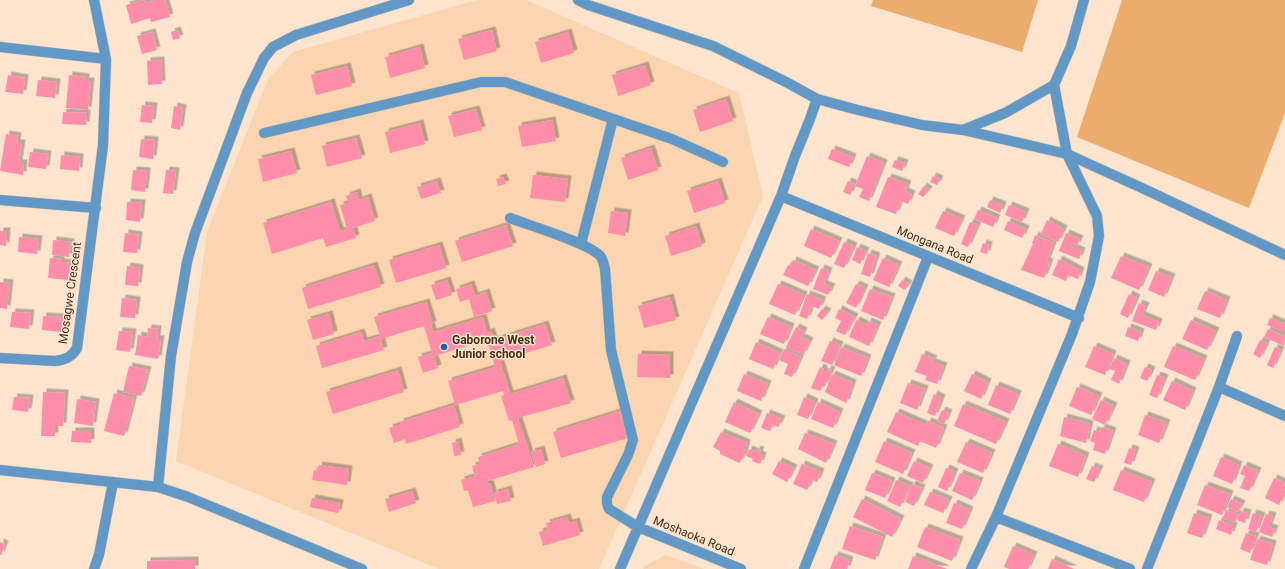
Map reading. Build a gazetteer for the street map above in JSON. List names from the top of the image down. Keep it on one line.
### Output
{"streets":{"street":["Mongana Road","Mosagwe Crescent","Moshaoka Road"]},"places":["Gaborone West Junior school"]}
